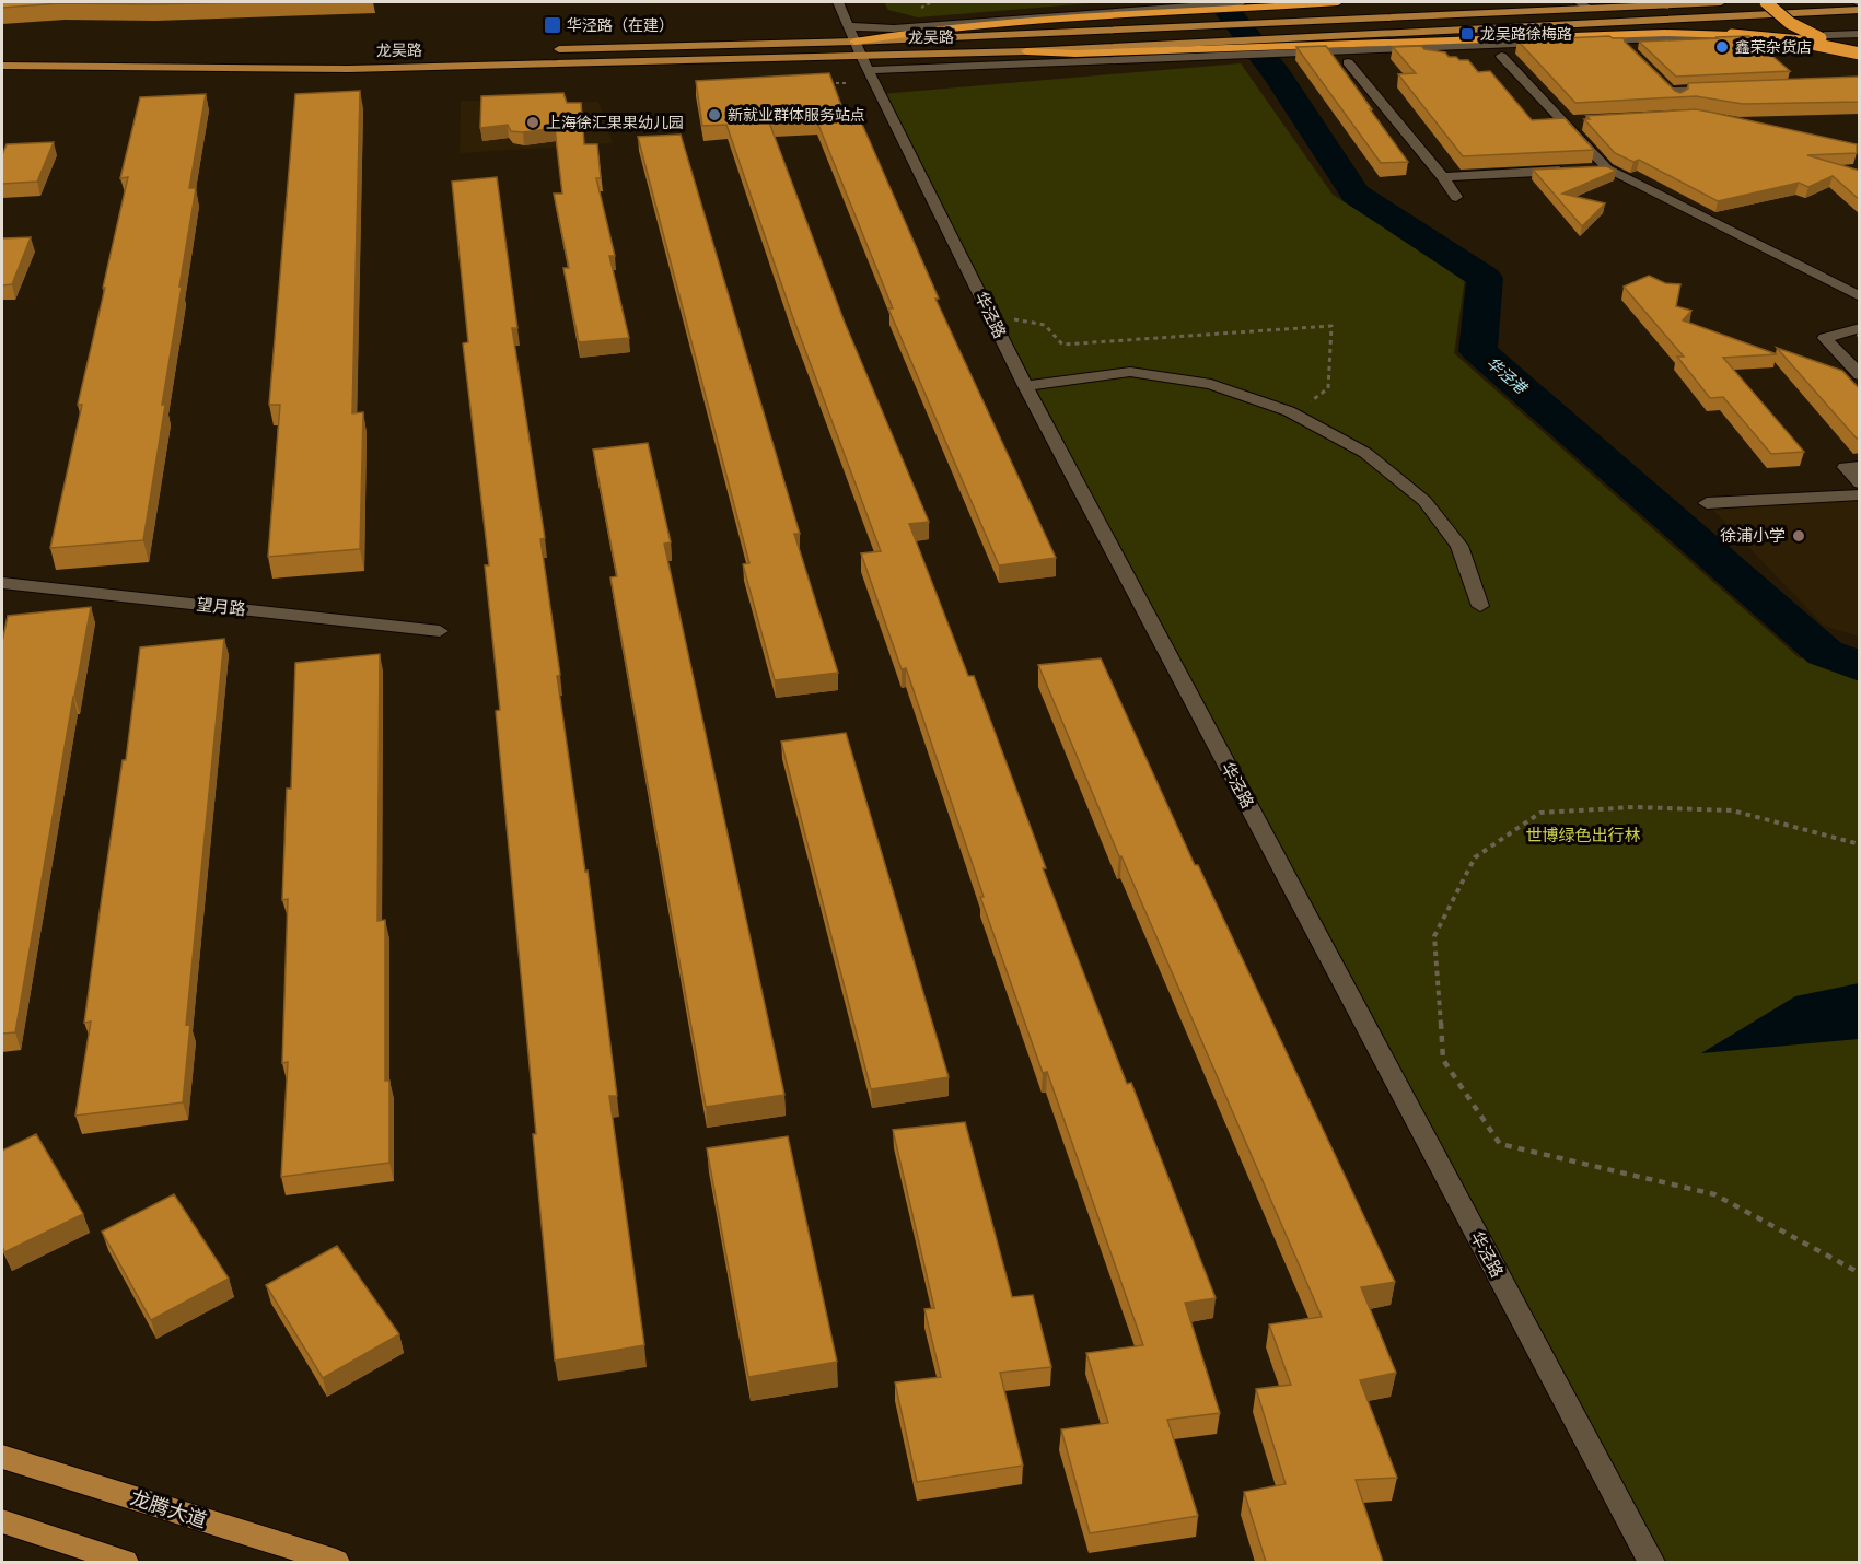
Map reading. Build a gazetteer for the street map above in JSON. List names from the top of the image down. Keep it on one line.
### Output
{"streets":{"main road":["龙吴路","龙腾大道"],"street":["华泾路","望月路"]},"crossings":[["龙吴路","华泾路"]],"water":["华泾港"],"parks":["世博绿色出行林"],"places":{"transit":["华泾路（在建）","龙吴路徐梅路"],"other":["鑫荣杂货店","新就业群体服务站点","上海徐汇果果幼儿园","徐浦小学"]}}
